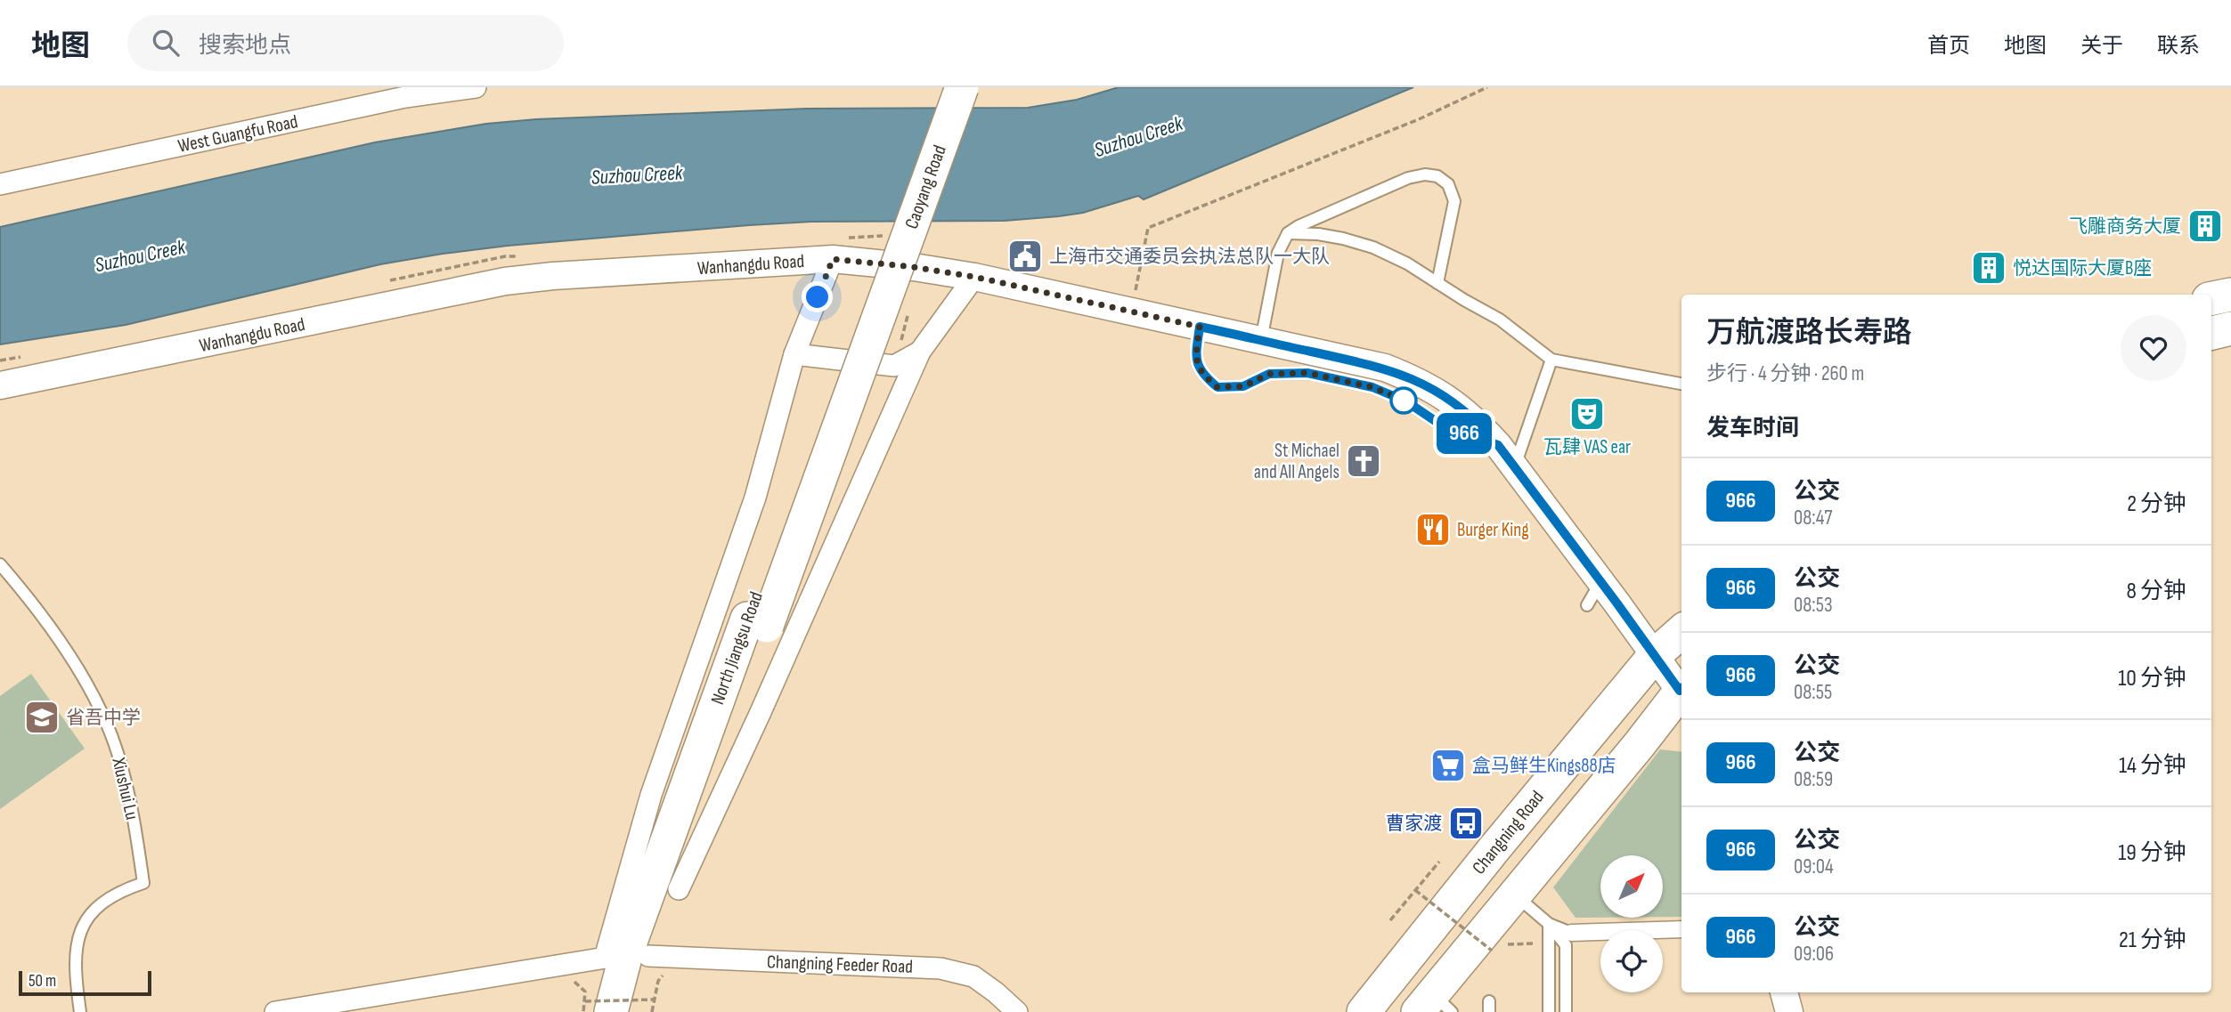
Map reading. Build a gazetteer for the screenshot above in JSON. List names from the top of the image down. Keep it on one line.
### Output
{"streets":{"main road":["Caoyang Road","North Jiangsu Road","Changning Road"],"street":["West Guangfu Road","Wanhangdu Road","Changning Feeder Road"],"lane":["Xiushui Lu"]},"crossings":[["Caoyang Road","North Jiangsu Road"],["Wanhangdu Road","Changning Road"],["North Jiangsu Road","Changning Feeder Road"]],"water":["Suzhou Creek"],"places":{"building":["飞雕商务大厦","悦达国际大厦B座"],"public building":["上海市交通委员会执法总队一大队"],"theatre":["瓦肆 VAS ear"],"church":["St Michael and All Angels"],"restaurant":["Burger King"],"school or university":["省吾中学"],"supermarket":["盒马鲜生Kings88店"],"bus stop":["曹家渡"]},"lines":["bus line 966"],"scale_bar":"50 m","north":"top right","page":{"header":"地图","search":"搜索地点","nav":["首页","地图","关于","联系"],"on_map":"966","heading":[["万航渡路长寿路","步行 · 4 分钟 · 260 m"],"发车时间"],"list":[{"mark":"966","name":"公交","note":"08:47","value":"2 分钟"},{"mark":"966","name":"公交","note":"08:53","value":"8 分钟"},{"mark":"966","name":"公交","note":"08:55","value":"10 分钟"},{"mark":"966","name":"公交","note":"08:59","value":"14 分钟"},{"mark":"966","name":"公交","note":"09:04","value":"19 分钟"},{"mark":"966","name":"公交","note":"09:06","value":"21 分钟"}],"scale":"50 m"}}
